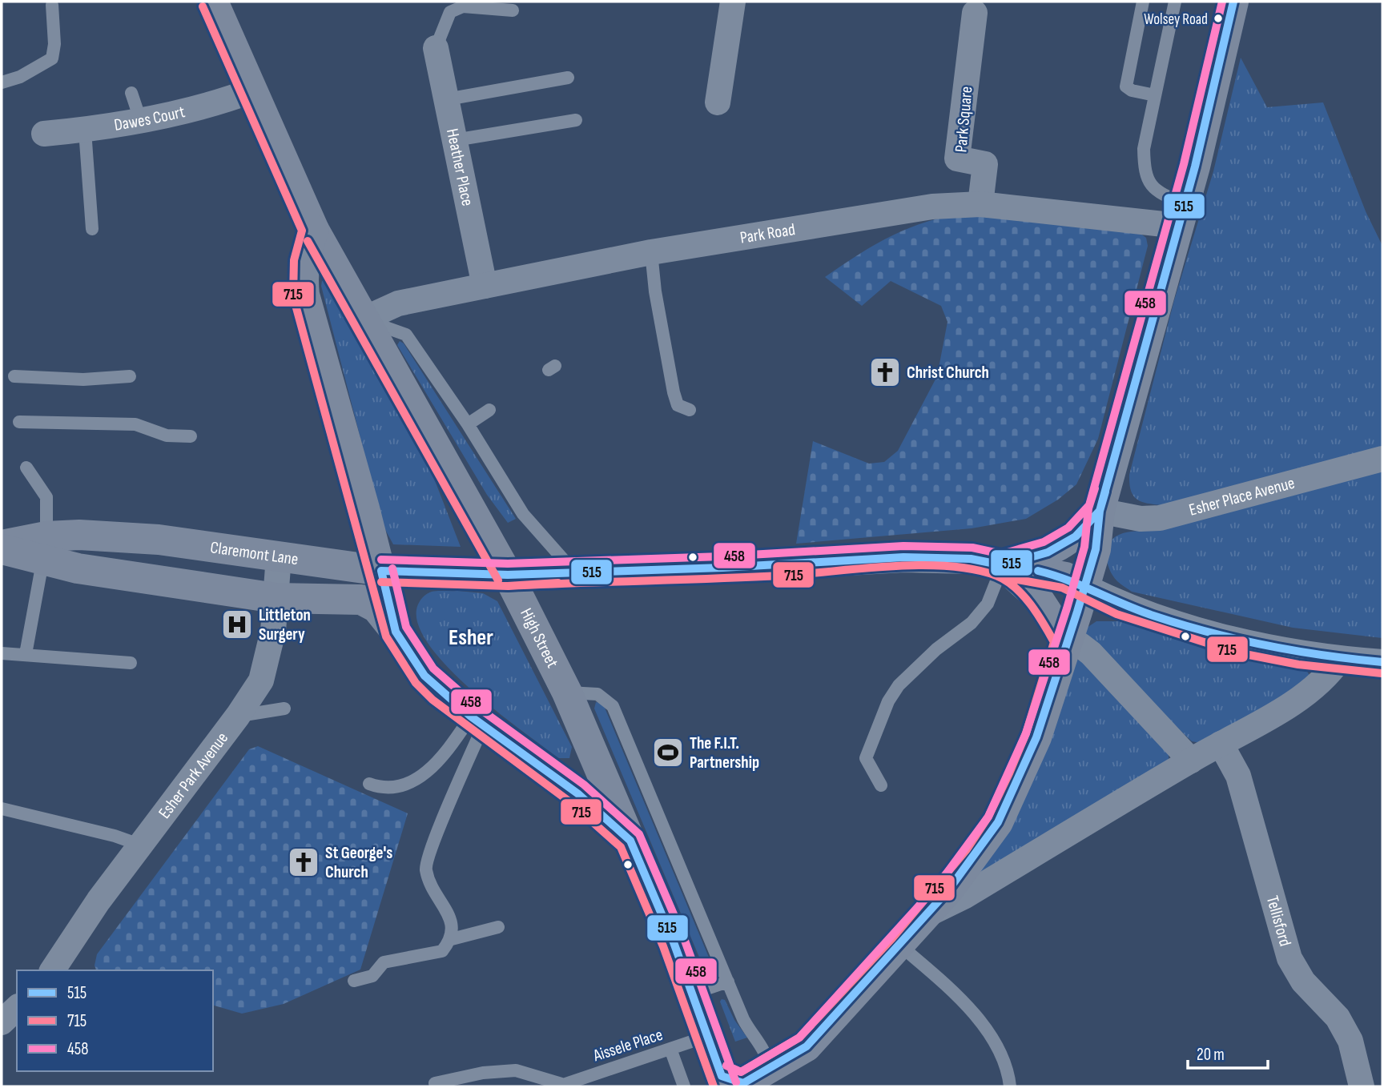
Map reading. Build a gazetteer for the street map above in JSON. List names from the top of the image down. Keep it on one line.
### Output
{"streets":{"main road":["Claremont Lane","High Street"],"street":["Dawes Court","Park Square","Heather Place","Park Road","Esher Place Avenue","Esher Park Avenue","Tellisford"],"lane":["Aissele Place"]},"crossings":[["Dawes Court","High Street"],["Park Square","Park Road"],["Heather Place","Park Road"],["Park Road","High Street"],["Claremont Lane","High Street"],["Claremont Lane","Esher Park Avenue"],["High Street","Aissele Place"]],"districts":["Esher"],"places":{"other":["Wolsey Road"],"church":["Christ Church","St George's Church"],"hospital":["Littleton Surgery"],"sports":["The F.I.T. Partnership"]},"lines":["transit line 515","transit line 458","transit line 715"],"legend":["515","715","458"],"scale_bar":"20 m"}
